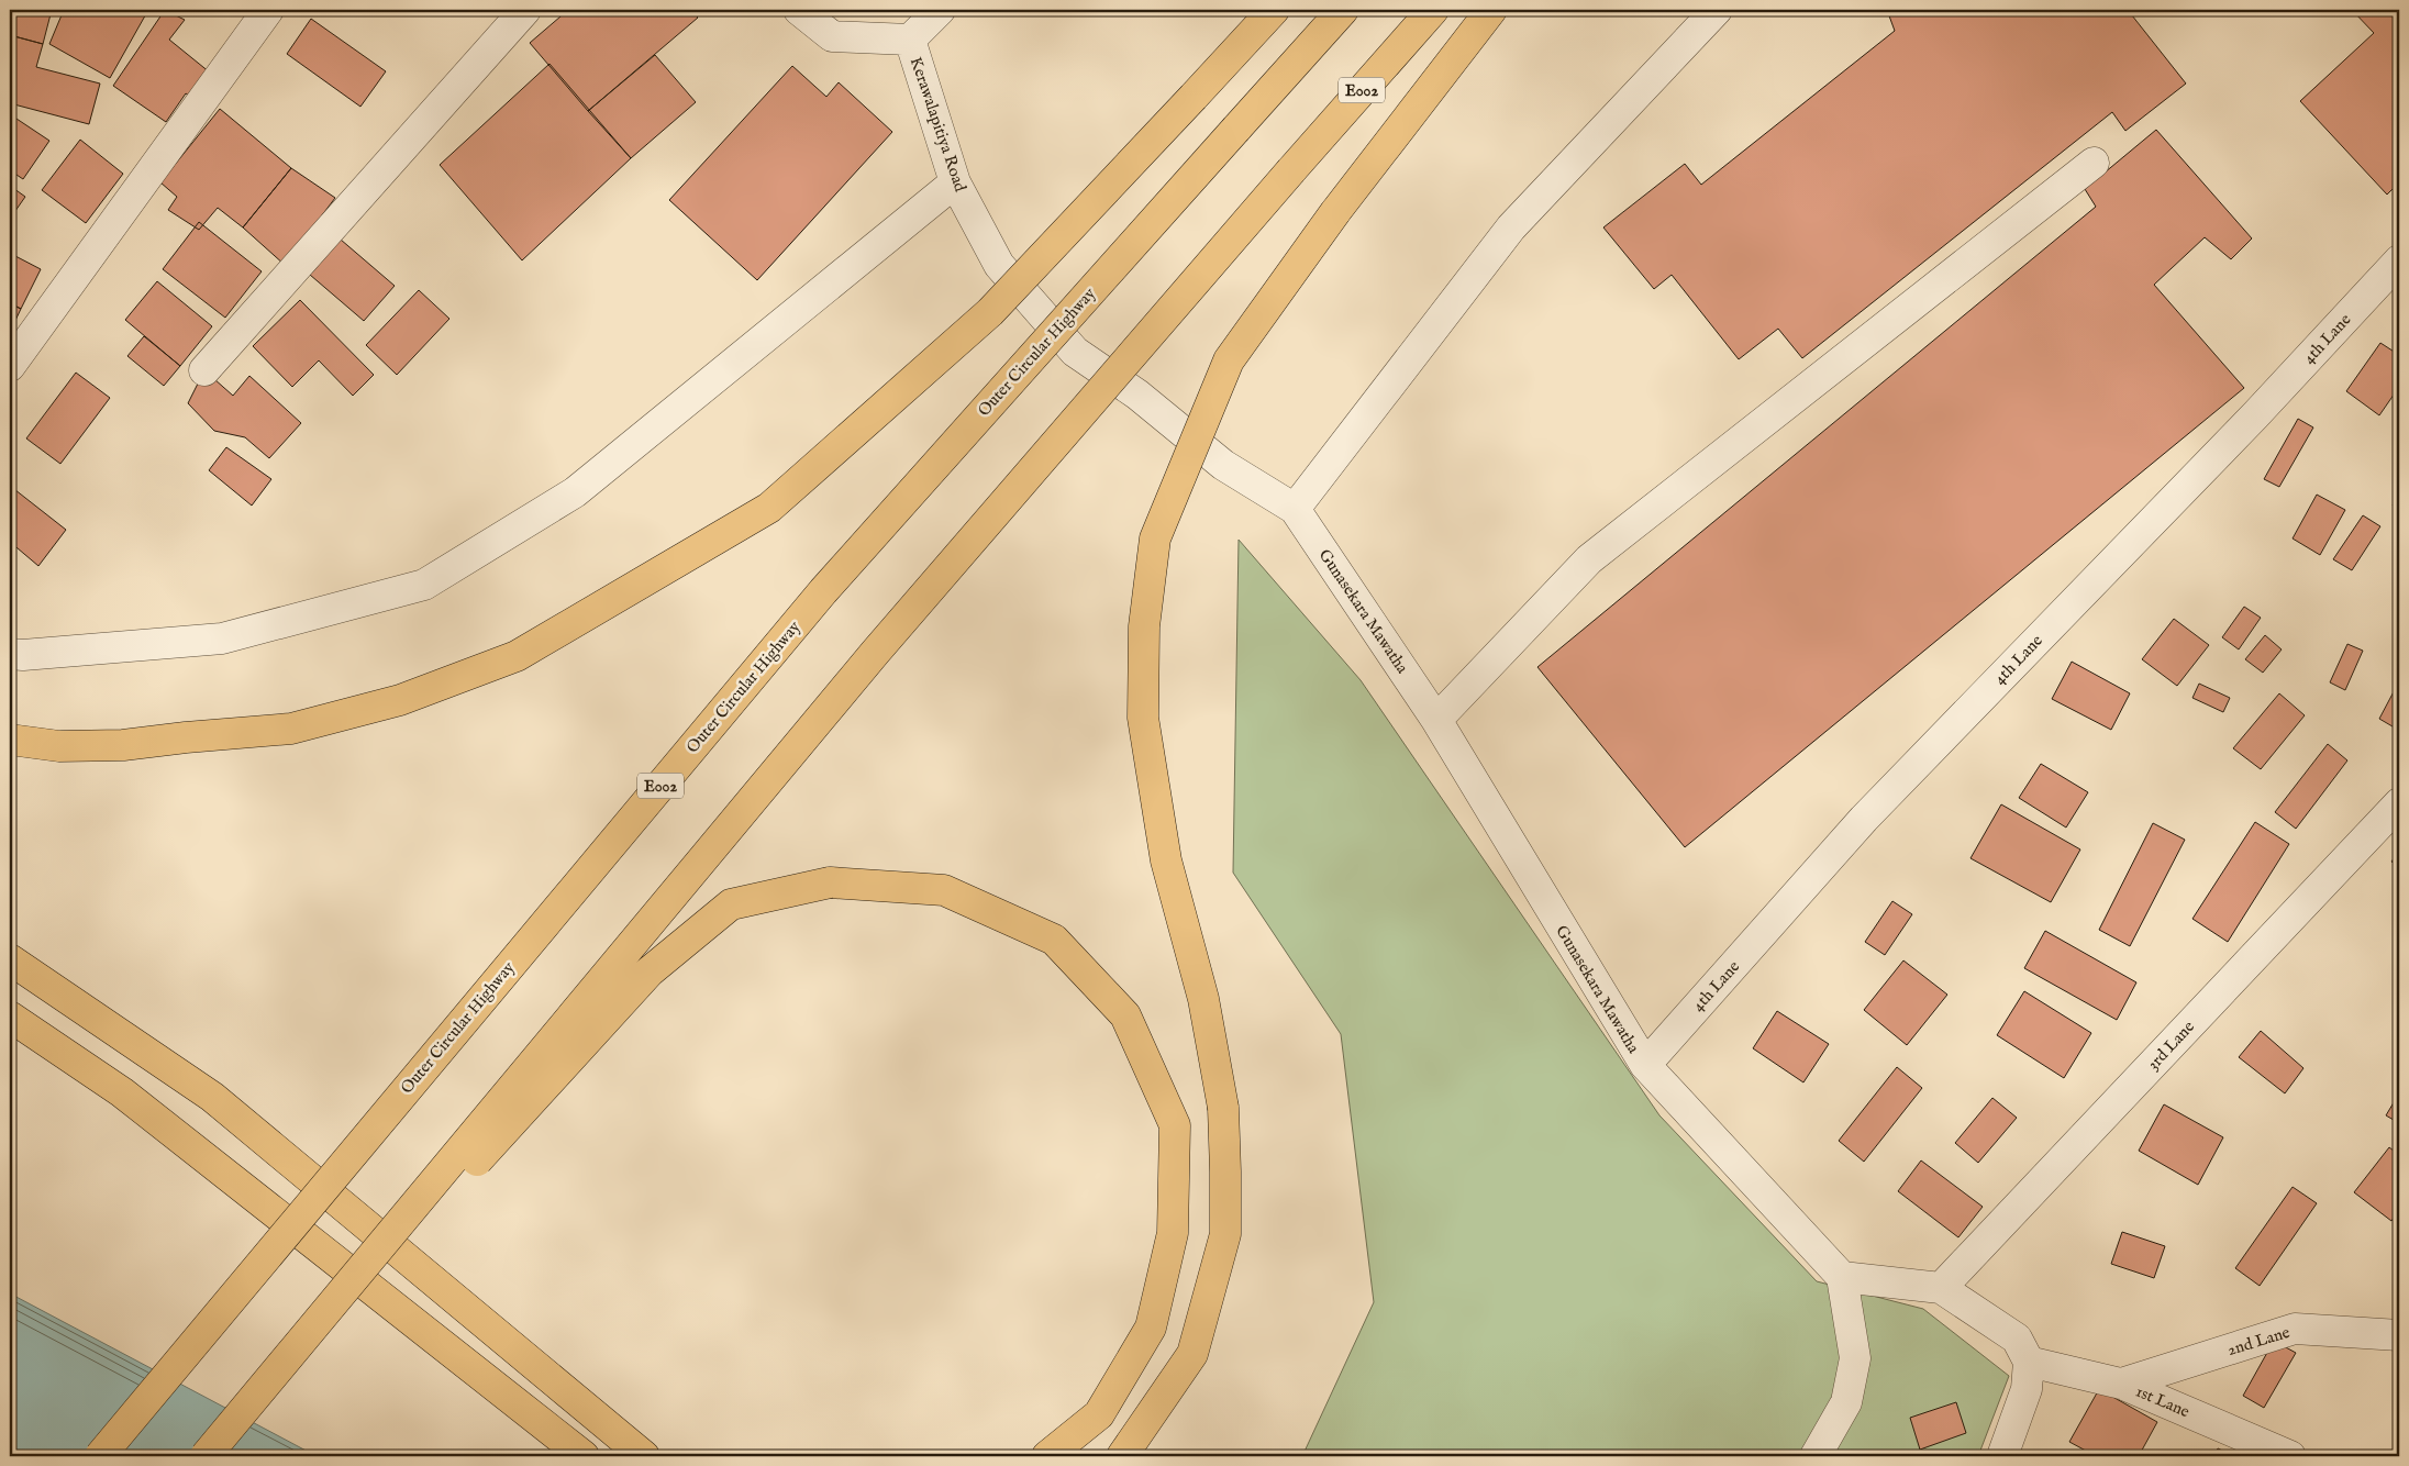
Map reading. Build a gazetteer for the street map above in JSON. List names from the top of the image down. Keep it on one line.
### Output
{"streets":{"highway":["E002","Outer Circular Highway"],"street":["Kerawalapitiya Road","4th Lane","Gunasekara Mawatha","3rd Lane","2nd Lane","1st Lane"]},"crossings":[["Kerawalapitiya Road","Gunasekara Mawatha"],["4th Lane","Gunasekara Mawatha"],["2nd Lane","1st Lane"]]}
